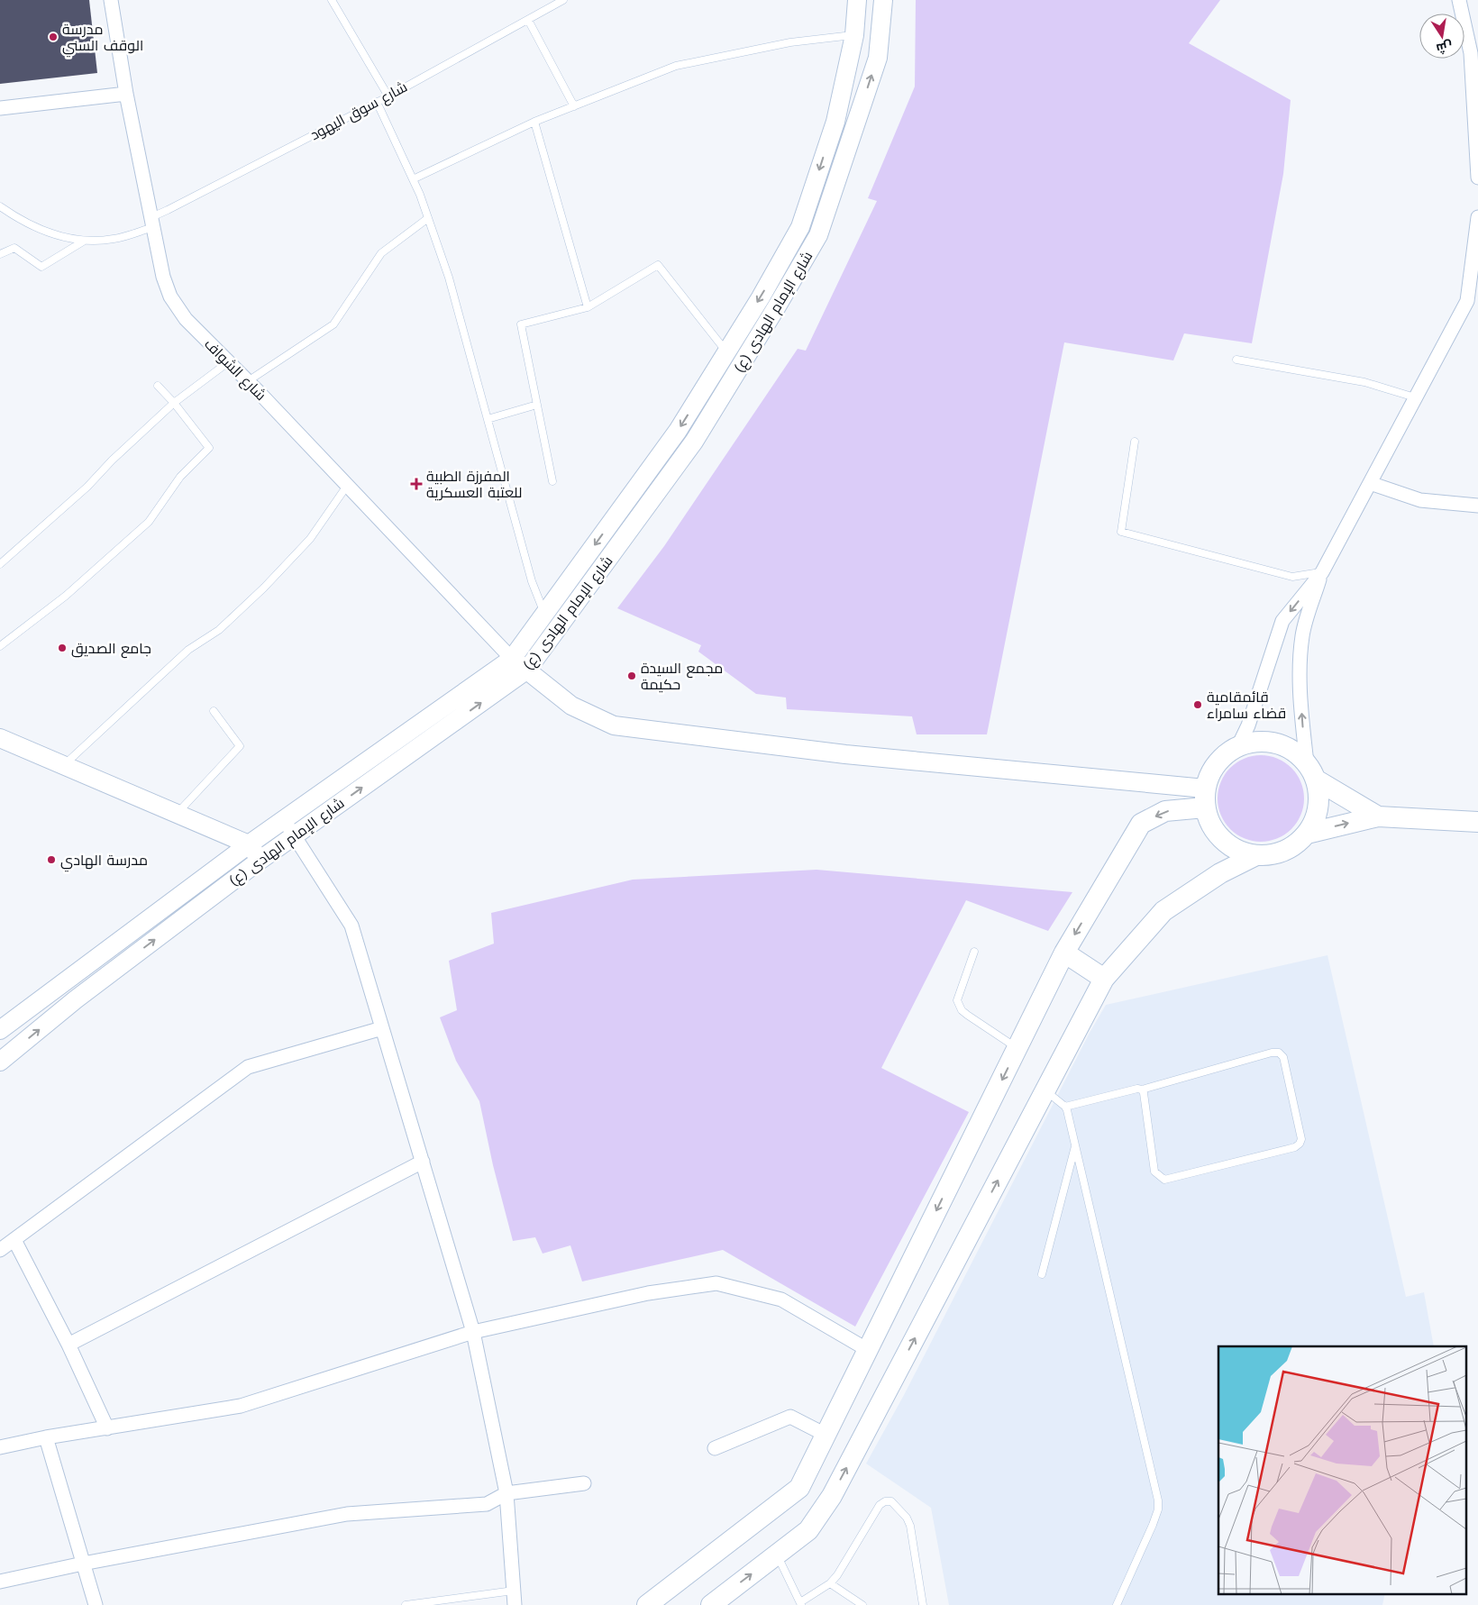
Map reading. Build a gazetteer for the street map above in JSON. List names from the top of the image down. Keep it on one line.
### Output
{"streets":{"main road":["شارع الإمام الهادی (ع)"],"street":["شارع الشواف"],"lane":["شارع سوق اليهود"]},"crossings":[["شارع سوق اليهود","شارع الشواف"],["شارع الإمام الهادی (ع)","شارع الشواف"]],"places":{"other":["مدرسة الوقف السني","جامع الصديق","مجمع السيدة حكيمة","قائمقامية قضاء سامراء","مدرسة الهادي"],"health":["المفرزة الطبية للعتبة العسكرية"]},"north":"bottom"}
